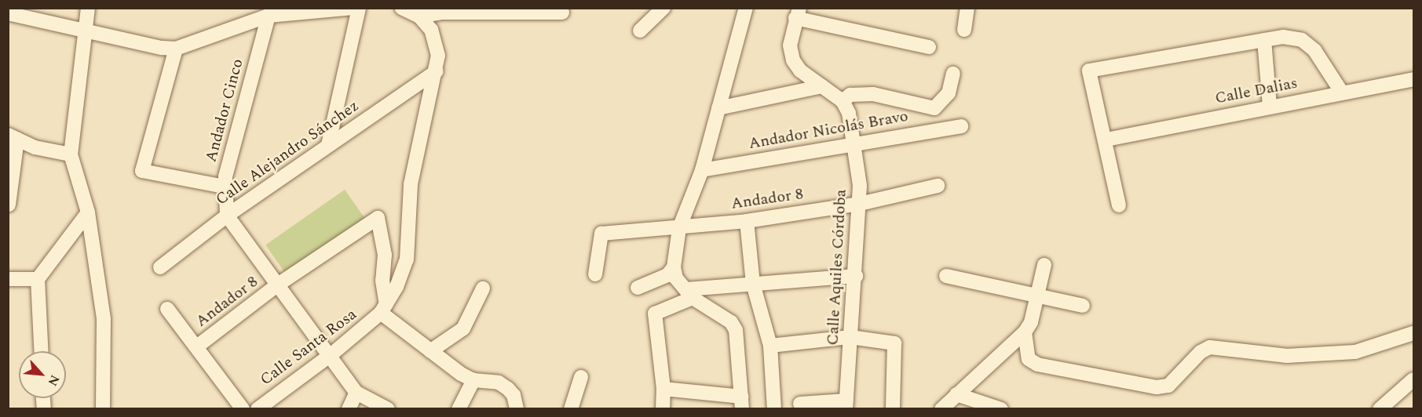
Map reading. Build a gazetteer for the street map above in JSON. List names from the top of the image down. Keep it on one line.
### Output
{"streets":{"street":["Calle Dalias","Andador Cinco","Andador Nicolás Bravo","Calle Alejandro Sánchez","Andador 8","Calle Aquiles Córdoba","Calle Santa Rosa"]},"crossings":[["Andador Cinco","Calle Alejandro Sánchez"],["Andador Nicolás Bravo","Calle Aquiles Córdoba"],["Andador 8","Calle Aquiles Córdoba"],["Andador 8","Calle Santa Rosa"]],"north":"bottom right"}
